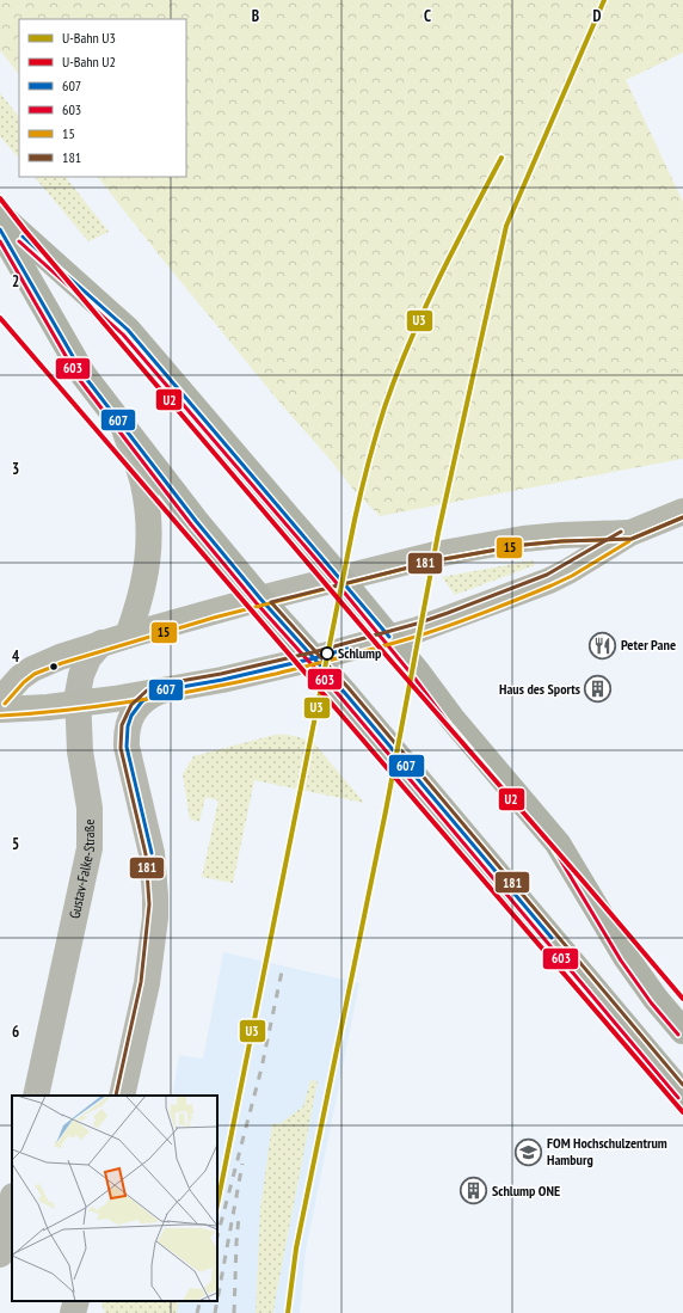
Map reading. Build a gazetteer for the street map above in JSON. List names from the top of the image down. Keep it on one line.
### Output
{"streets":{"street":["Gustav-Falke-Straße"]},"places":{"restaurant":["Peter Pane"],"other":["Schlump"],"building":["Haus des Sports","Schlump ONE"],"school or university":["FOM Hochschulzentrum Hamburg"]},"lines":["metro line U3","metro line U2","transit line 607","transit line 603","transit line 15","transit line 181"],"legend":["U-Bahn U3","U-Bahn U2","607","603","15","181"],"grid":{"columns":["B","C","D"],"rows":["2","3","4","5","6"]}}
